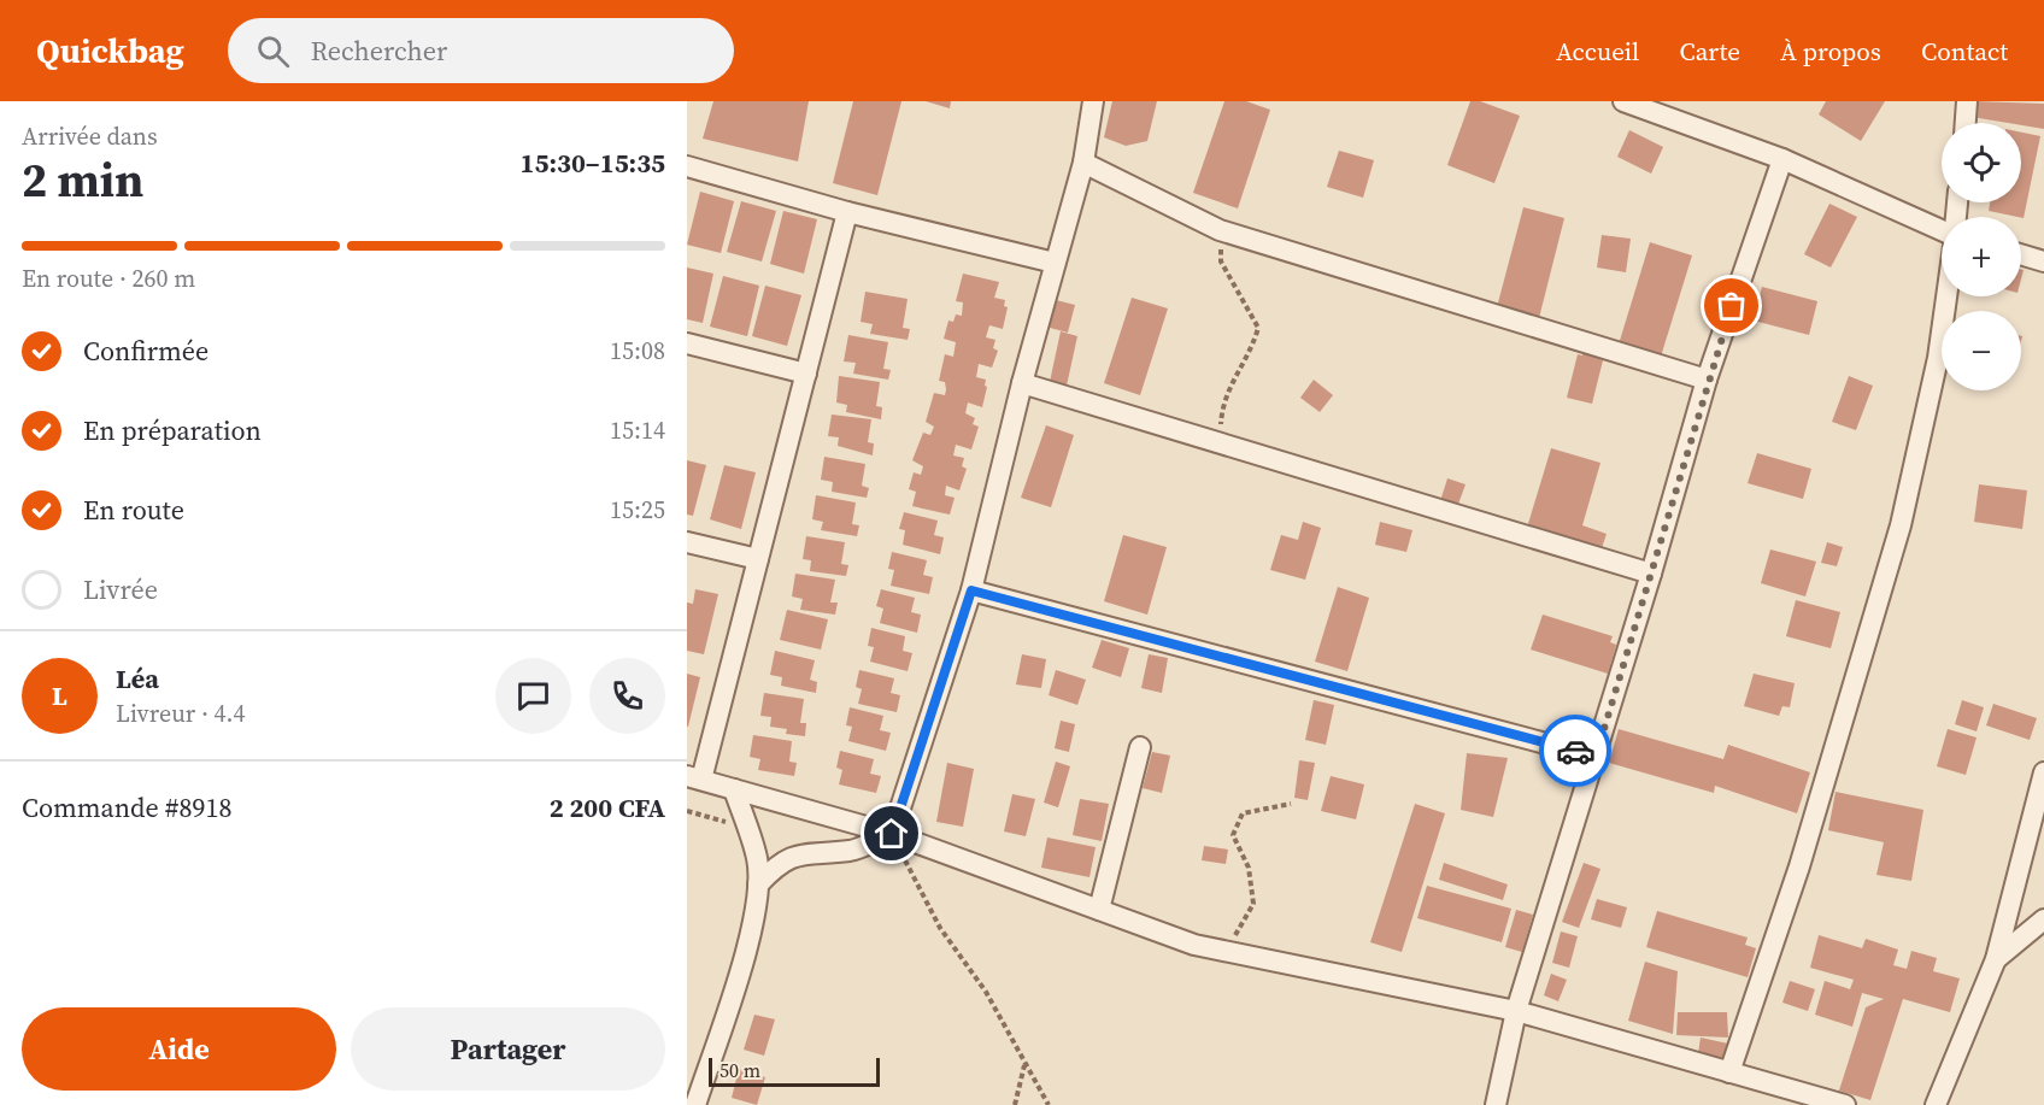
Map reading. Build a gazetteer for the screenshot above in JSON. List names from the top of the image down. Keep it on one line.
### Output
{"scale_bar":"50 m","page":{"header":"Quickbag","search":"Rechercher","nav":["Accueil","Carte","À propos","Contact"],"heading":["2 min","Arrivée dans","15:30–15:35"],"panel":["Léa","Livreur · 4.4","Commande #8918","2 200 CFA"],"map_buttons":["+","−"],"bar":"En route · 260 m","list":[["Confirmée","15:08"],["En préparation","15:14"],["En route","15:25"],"Livrée"],"round":"L","buttons":["Aide","Partager"],"scale":"50 m"}}
